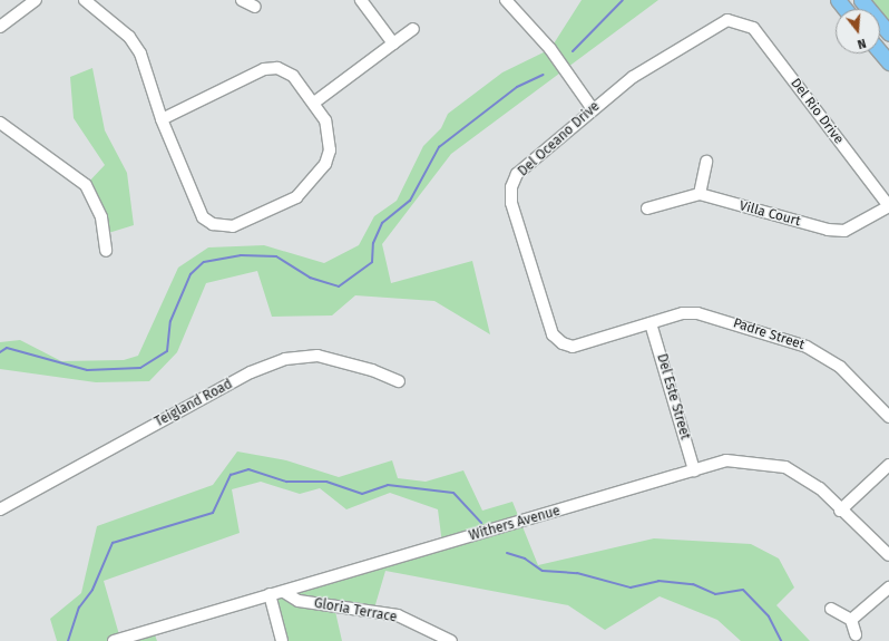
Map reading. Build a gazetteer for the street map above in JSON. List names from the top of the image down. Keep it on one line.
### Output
{"streets":{"street":["Del Rio Drive","Del Oceano Drive","Villa Court","Padre Street","Del Este Street","Teigland Road","Withers Avenue","Gloria Terrace"]},"crossings":[["Del Rio Drive","Del Oceano Drive"],["Del Rio Drive","Villa Court"],["Del Oceano Drive","Padre Street"],["Del Oceano Drive","Del Este Street"],["Padre Street","Del Este Street"],["Del Este Street","Withers Avenue"],["Withers Avenue","Gloria Terrace"]],"north":"bottom"}
